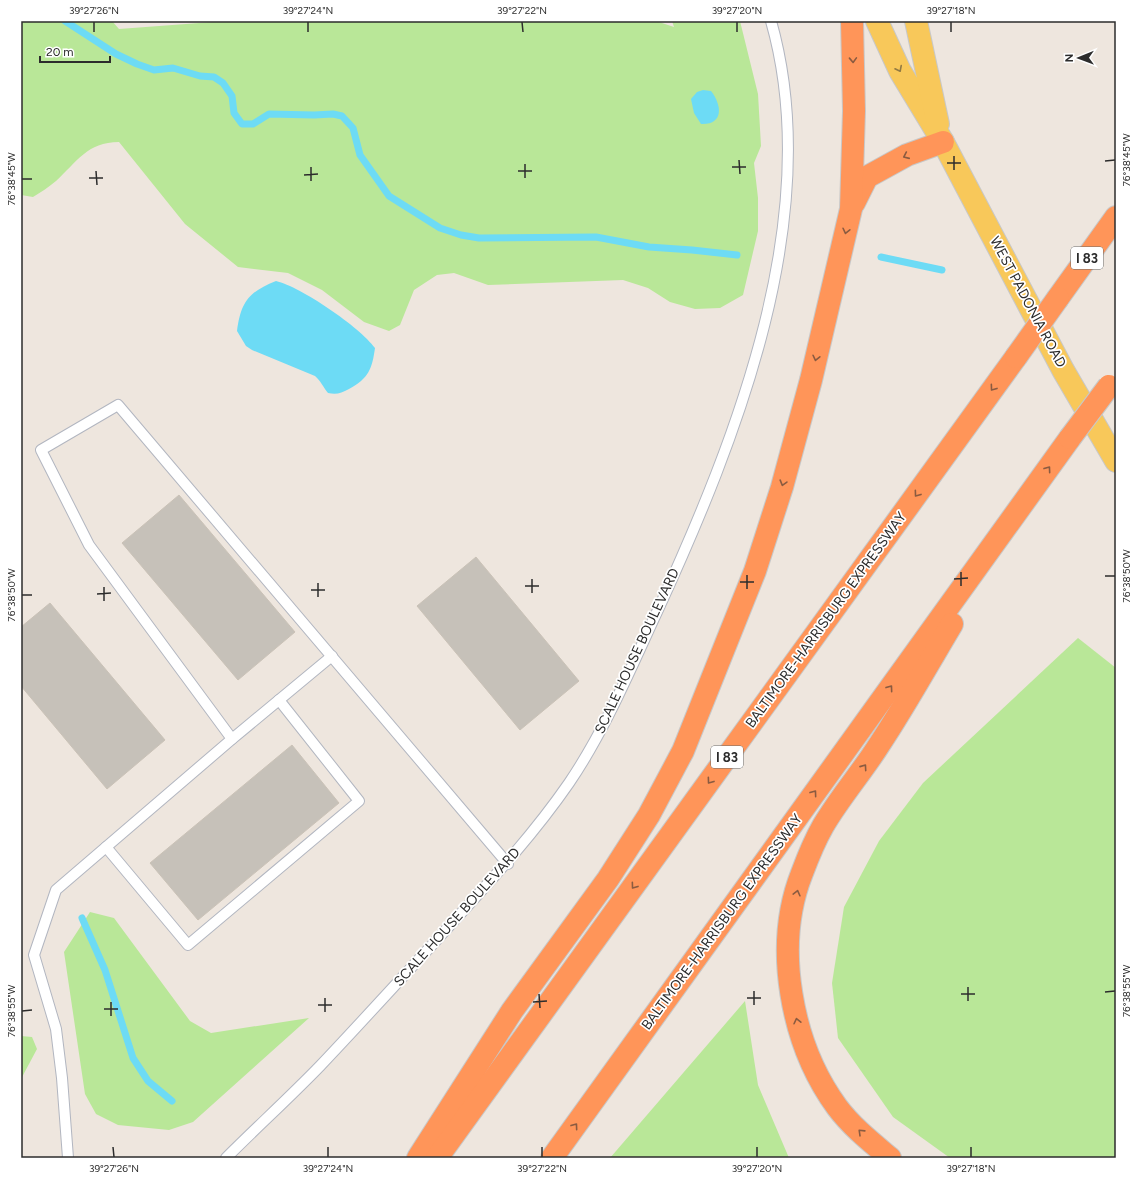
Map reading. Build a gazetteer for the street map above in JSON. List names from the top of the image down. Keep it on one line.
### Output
{"streets":{"highway":["I 83","BALTIMORE-HARRISBURG EXPRESSWAY"],"main road":["WEST PADONIA ROAD"],"lane":["SCALE HOUSE BOULEVARD"]},"scale_bar":"20 m","north":"left","coordinates":["39°27'26\"N","39°27'24\"N","39°27'22\"N","39°27'20\"N","39°27'18\"N","76°38'45\"W","76°38'50\"W","76°38'55\"W"]}
